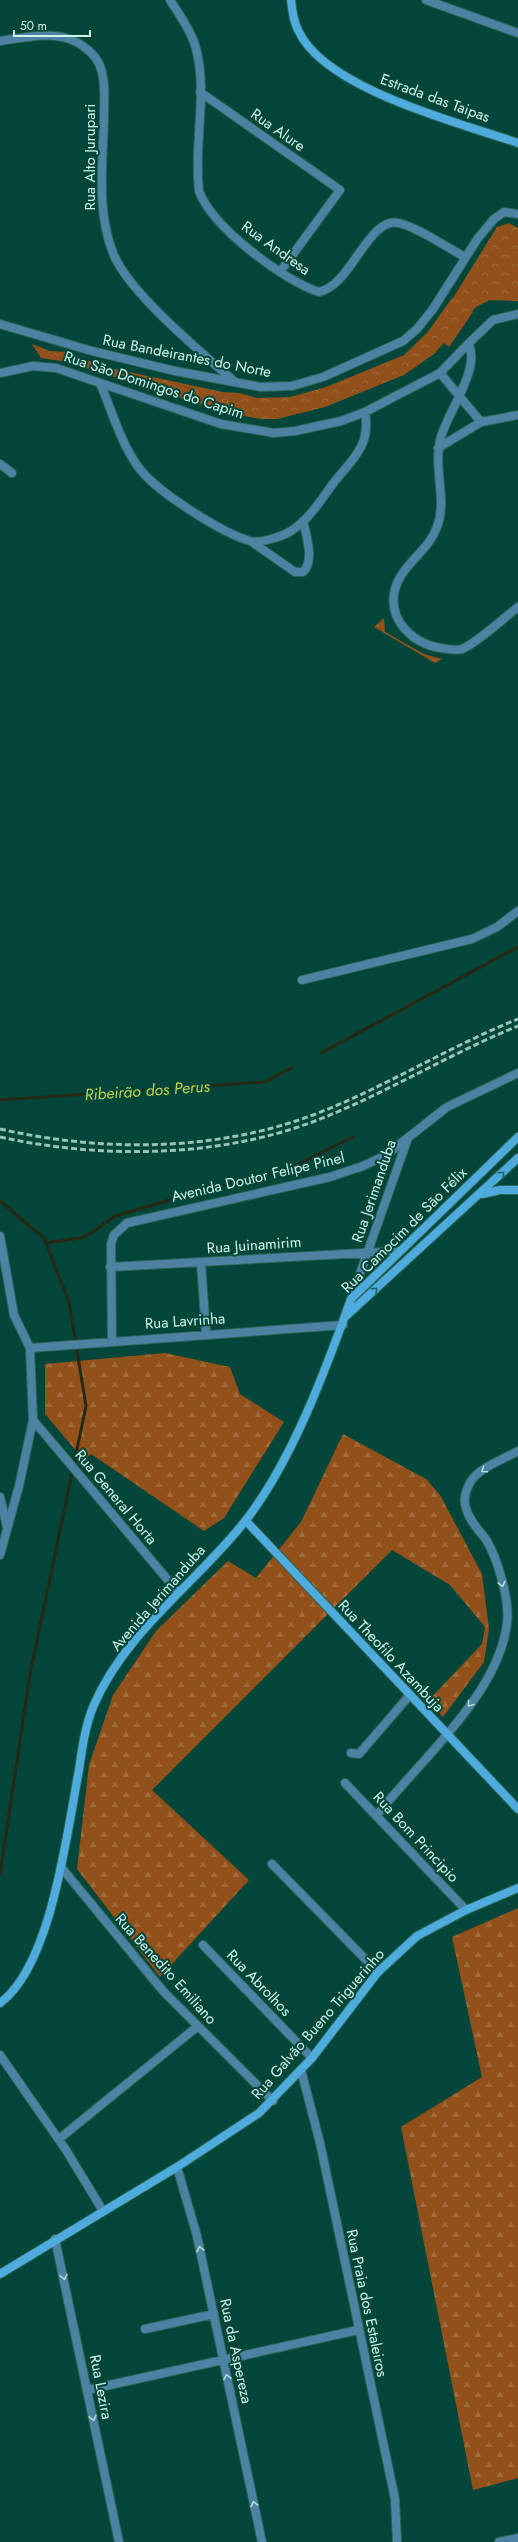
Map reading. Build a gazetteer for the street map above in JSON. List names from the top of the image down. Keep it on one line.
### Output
{"streets":{"main road":["Estrada das Taipas","Rua Camocim de São Félix","Avenida Jerimanduba","Rua Theofilo Azambuja","Rua Galvão Bueno Triguerinho"],"street":["Rua Alure","Rua Alto Jurupari","Rua Andresa","Rua Bandeirantes do Norte","Rua São Domingos do Capim","Avenida Doutor Felipe Pinel","Rua Jerimanduba","Rua Juinamirim","Rua Lavrinha","Rua General Horta","Rua Bom Principio","Rua Benedito Emiliano","Rua Abrolhos","Rua Praia dos Estaleiros","Rua da Aspereza","Rua Lezira"]},"crossings":[["Rua Alure","Rua Andresa"],["Rua Alto Jurupari","Rua Bandeirantes do Norte"],["Rua Andresa","Rua Bandeirantes do Norte"],["Avenida Doutor Felipe Pinel","Rua Jerimanduba"],["Avenida Doutor Felipe Pinel","Rua Juinamirim"],["Avenida Doutor Felipe Pinel","Rua Lavrinha"],["Rua Jerimanduba","Rua Camocim de São Félix"],["Rua Jerimanduba","Rua Juinamirim"],["Rua Camocim de São Félix","Rua Juinamirim"],["Rua Camocim de São Félix","Avenida Jerimanduba"],["Rua Lavrinha","Avenida Jerimanduba"],["Rua General Horta","Avenida Jerimanduba"],["Avenida Jerimanduba","Rua Theofilo Azambuja"],["Avenida Jerimanduba","Rua Benedito Emiliano"],["Rua Bom Principio","Rua Galvão Bueno Triguerinho"],["Rua Benedito Emiliano","Rua Galvão Bueno Triguerinho"],["Rua Abrolhos","Rua Galvão Bueno Triguerinho"],["Rua Galvão Bueno Triguerinho","Rua Praia dos Estaleiros"],["Rua Galvão Bueno Triguerinho","Rua da Aspereza"],["Rua Galvão Bueno Triguerinho","Rua Lezira"]],"one_way":["Rua da Aspereza","Rua Lezira"],"water":["Ribeirão dos Perus"],"scale_bar":"50 m"}
